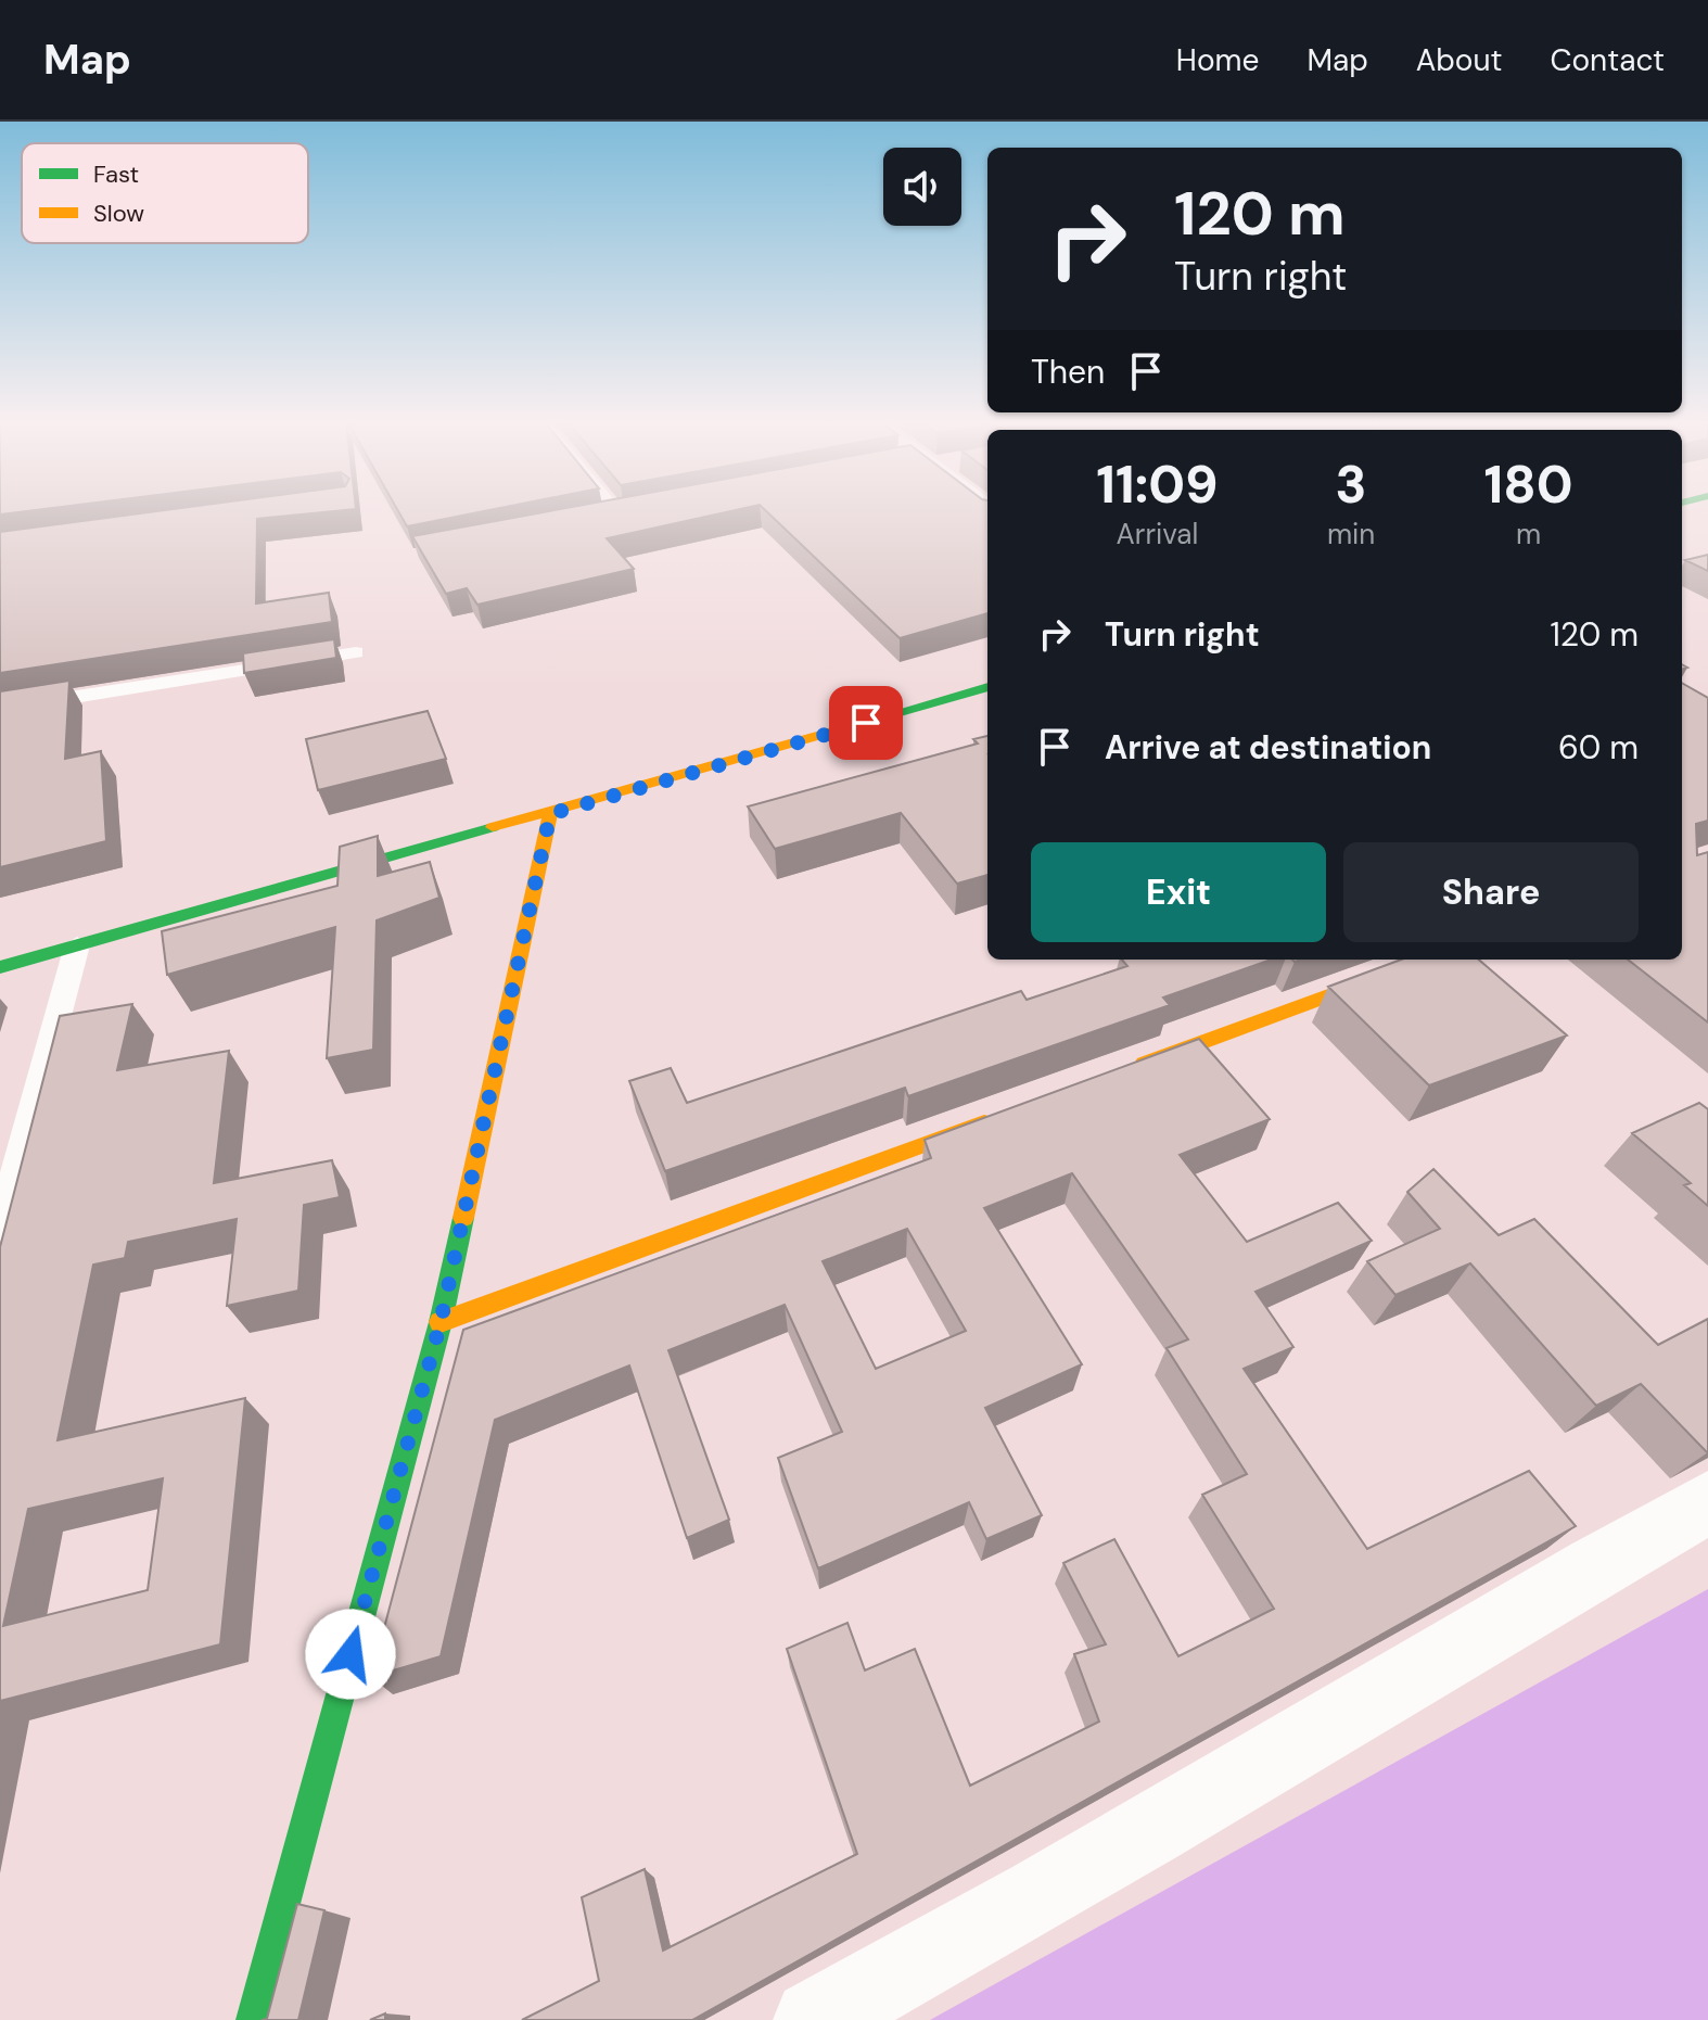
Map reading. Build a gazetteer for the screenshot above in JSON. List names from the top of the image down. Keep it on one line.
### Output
{"legend":["Fast","Slow"],"page":{"header":"Map","nav":["Home","Map","About","Contact"],"turn":["120 m","Turn right"],"then":"Then","eta":["11:09","Arrival","3","min","180","m"],"list":[{"name":"Turn right","value":"120 m"},{"name":"Arrive at destination","value":"60 m"}],"buttons":["Exit","Share"]}}
